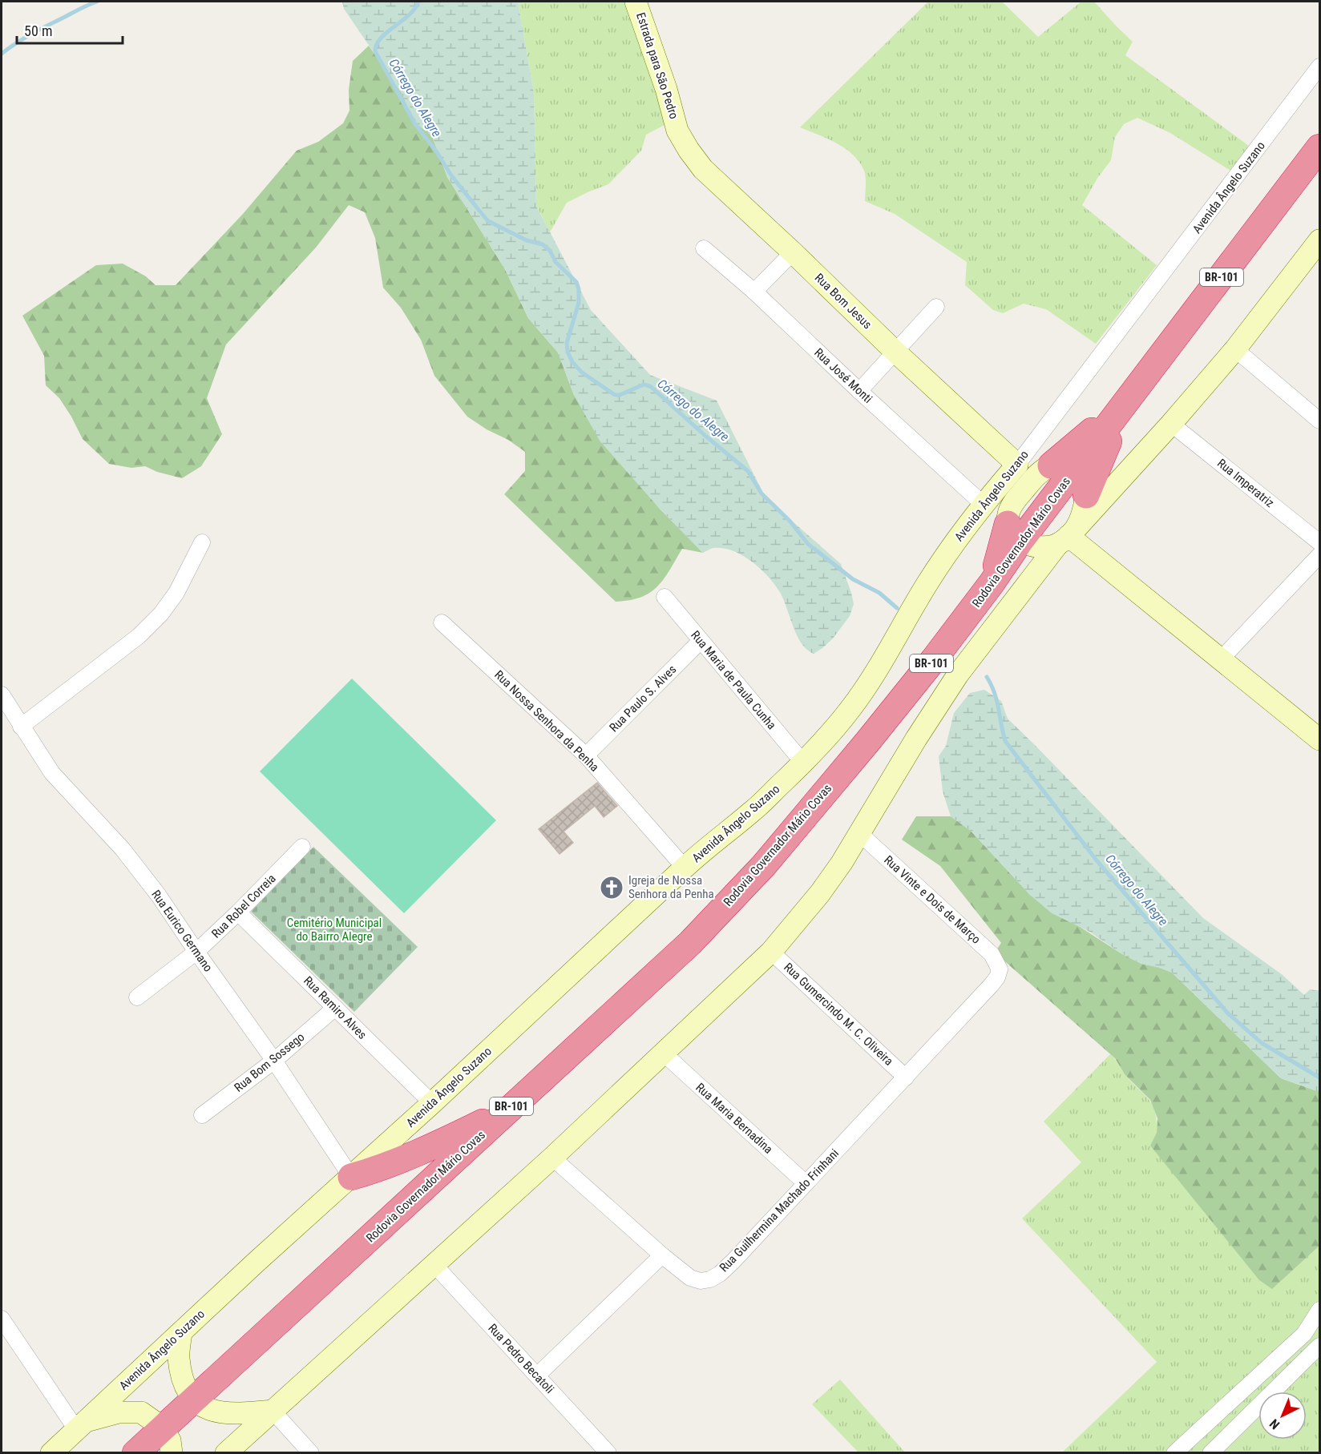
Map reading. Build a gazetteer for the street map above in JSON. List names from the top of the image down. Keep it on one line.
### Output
{"streets":{"highway":["BR-101","Rodovia Governador Mário Covas"],"main road":["Estrada para São Pedro","Avenida Ângelo Suzano","Rua Bom Jesus"],"street":["Rua José Monti","Rua Imperatriz","Rua Maria de Paula Cunha","Rua Paulo S. Alves","Rua Nossa Senhora da Penha","Rua Vinte e Dois de Março","Rua Robel Correia","Rua Eurico Germano","Rua Ramiro Alves","Rua Gumercindo M. C. Oliveira","Rua Bom Sossego","Rua Maria Bernadina","Rua Guilhermina Machado Frinhani","Rua Pedro Becatoli"]},"crossings":[["Estrada para São Pedro","Rua Bom Jesus"],["Avenida Ângelo Suzano","Rua Bom Jesus"],["Avenida Ângelo Suzano","Rua José Monti"],["Avenida Ângelo Suzano","Rua Maria de Paula Cunha"],["Avenida Ângelo Suzano","Rua Nossa Senhora da Penha"],["Avenida Ângelo Suzano","Rua Eurico Germano"],["Avenida Ângelo Suzano","Rua Ramiro Alves"],["Rua Maria de Paula Cunha","Rua Paulo S. Alves"],["Rua Paulo S. Alves","Rua Nossa Senhora da Penha"],["Rua Vinte e Dois de Março","Rua Guilhermina Machado Frinhani"],["Rua Robel Correia","Rua Eurico Germano"],["Rua Robel Correia","Rua Ramiro Alves"],["Rua Eurico Germano","Rua Bom Sossego"],["Rua Ramiro Alves","Rua Bom Sossego"],["Rua Gumercindo M. C. Oliveira","Rua Guilhermina Machado Frinhani"],["Rua Maria Bernadina","Rua Guilhermina Machado Frinhani"]],"water":["Córrego do Alegre"],"parks":["Cemitério Municipal do Bairro Alegre"],"places":{"church":["Igreja de Nossa Senhora da Penha"]},"scale_bar":"50 m","north":"bottom left"}
